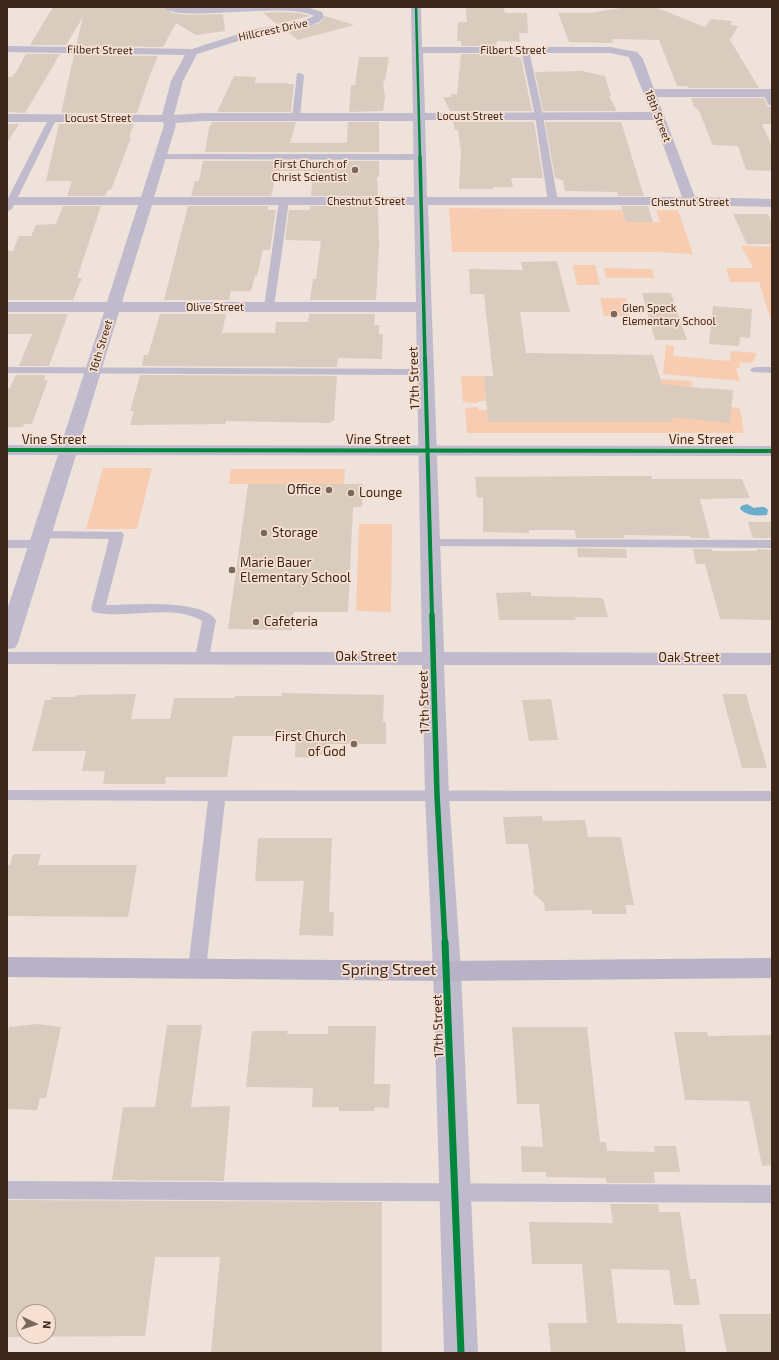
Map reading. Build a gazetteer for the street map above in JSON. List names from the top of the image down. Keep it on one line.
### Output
{"streets":{"main road":["Spring Street"],"street":["Hillcrest Drive","Filbert Street","Locust Street","18th Street","Chestnut Street","Olive Street","16th Street","17th Street","Vine Street","Oak Street"]},"crossings":[["Hillcrest Drive","Filbert Street"],["Hillcrest Drive","16th Street"],["Filbert Street","18th Street"],["Filbert Street","16th Street"],["Filbert Street","17th Street"],["Locust Street","18th Street"],["Locust Street","16th Street"],["Locust Street","17th Street"],["18th Street","Chestnut Street"],["Chestnut Street","16th Street"],["Chestnut Street","17th Street"],["Olive Street","16th Street"],["Olive Street","17th Street"],["16th Street","Vine Street"],["17th Street","Vine Street"],["17th Street","Oak Street"],["17th Street","Spring Street"]],"places":["First Church of Christ Scientist","Glen Speck Elementary School","Office","Lounge","Storage","Marie Bauer Elementary School","Cafeteria","First Church of God"],"north":"right"}
